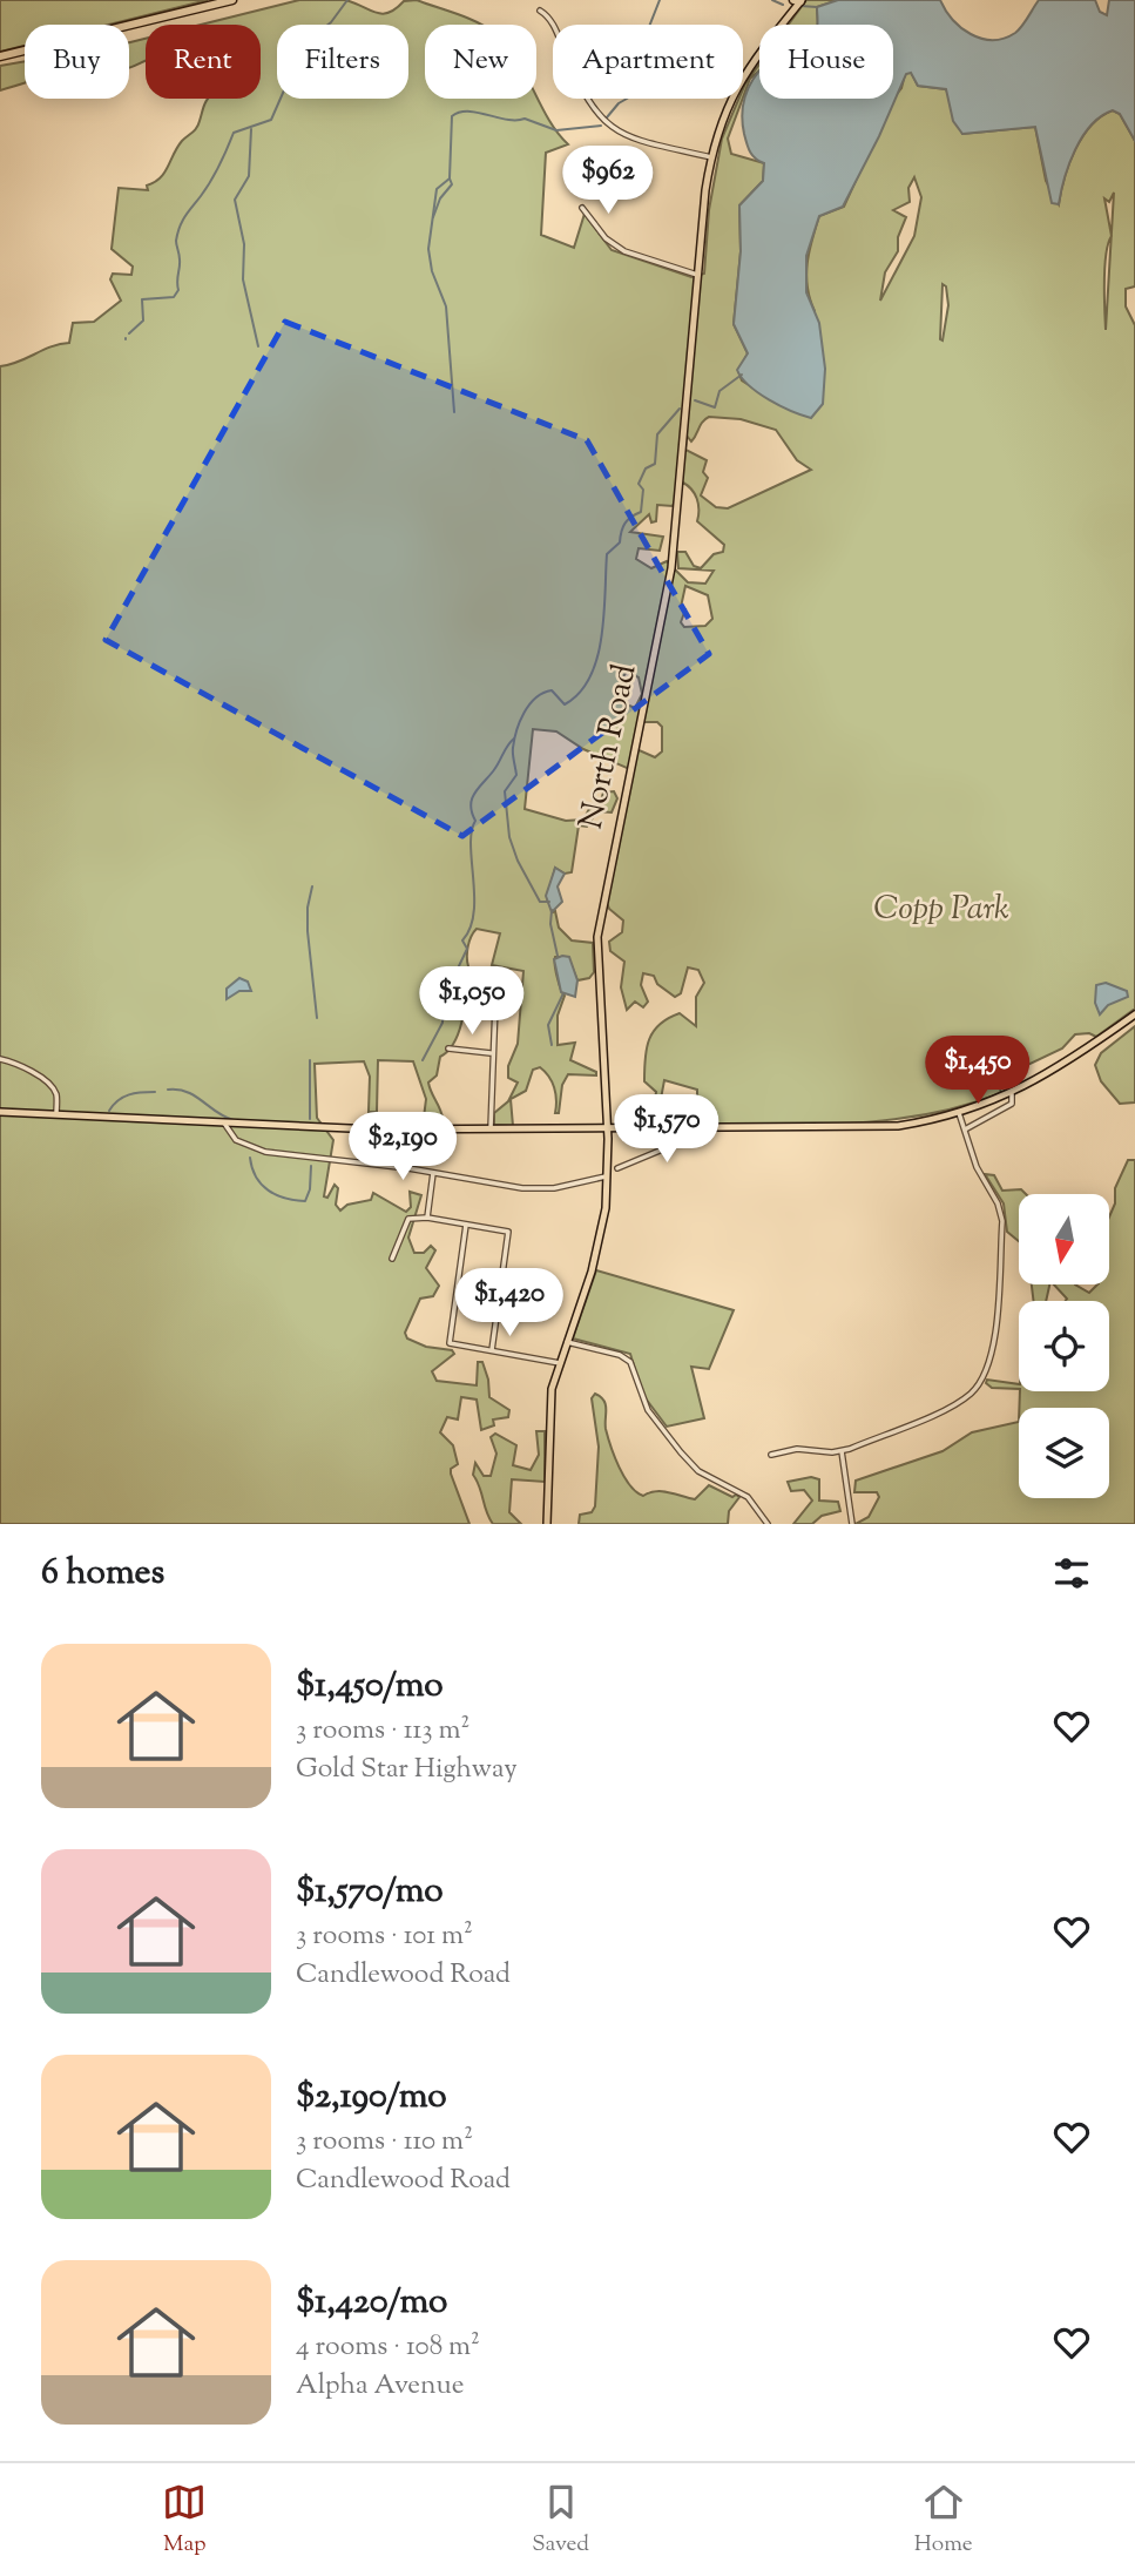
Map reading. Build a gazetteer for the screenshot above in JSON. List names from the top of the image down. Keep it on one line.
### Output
{"streets":{"main road":["North Road"]},"parks":["Copp Park"],"north":"bottom","page":{"chip":["Buy","Rent","Filters","New","Apartment","House"],"price":["$962","$1,050","$1,450","$1,570","$2,190","$1,420"],"heading":"6 homes","list":[{"name":"$1,450/mo","note":"3 rooms · 113 m² · Gold Star Highway"},{"name":"$1,570/mo","note":"3 rooms · 101 m² · Candlewood Road"},{"name":"$2,190/mo","note":"3 rooms · 110 m² · Candlewood Road"},{"name":"$1,420/mo","note":"4 rooms · 108 m² · Alpha Avenue"}],"tabs":["Map","Saved","Home"]}}
